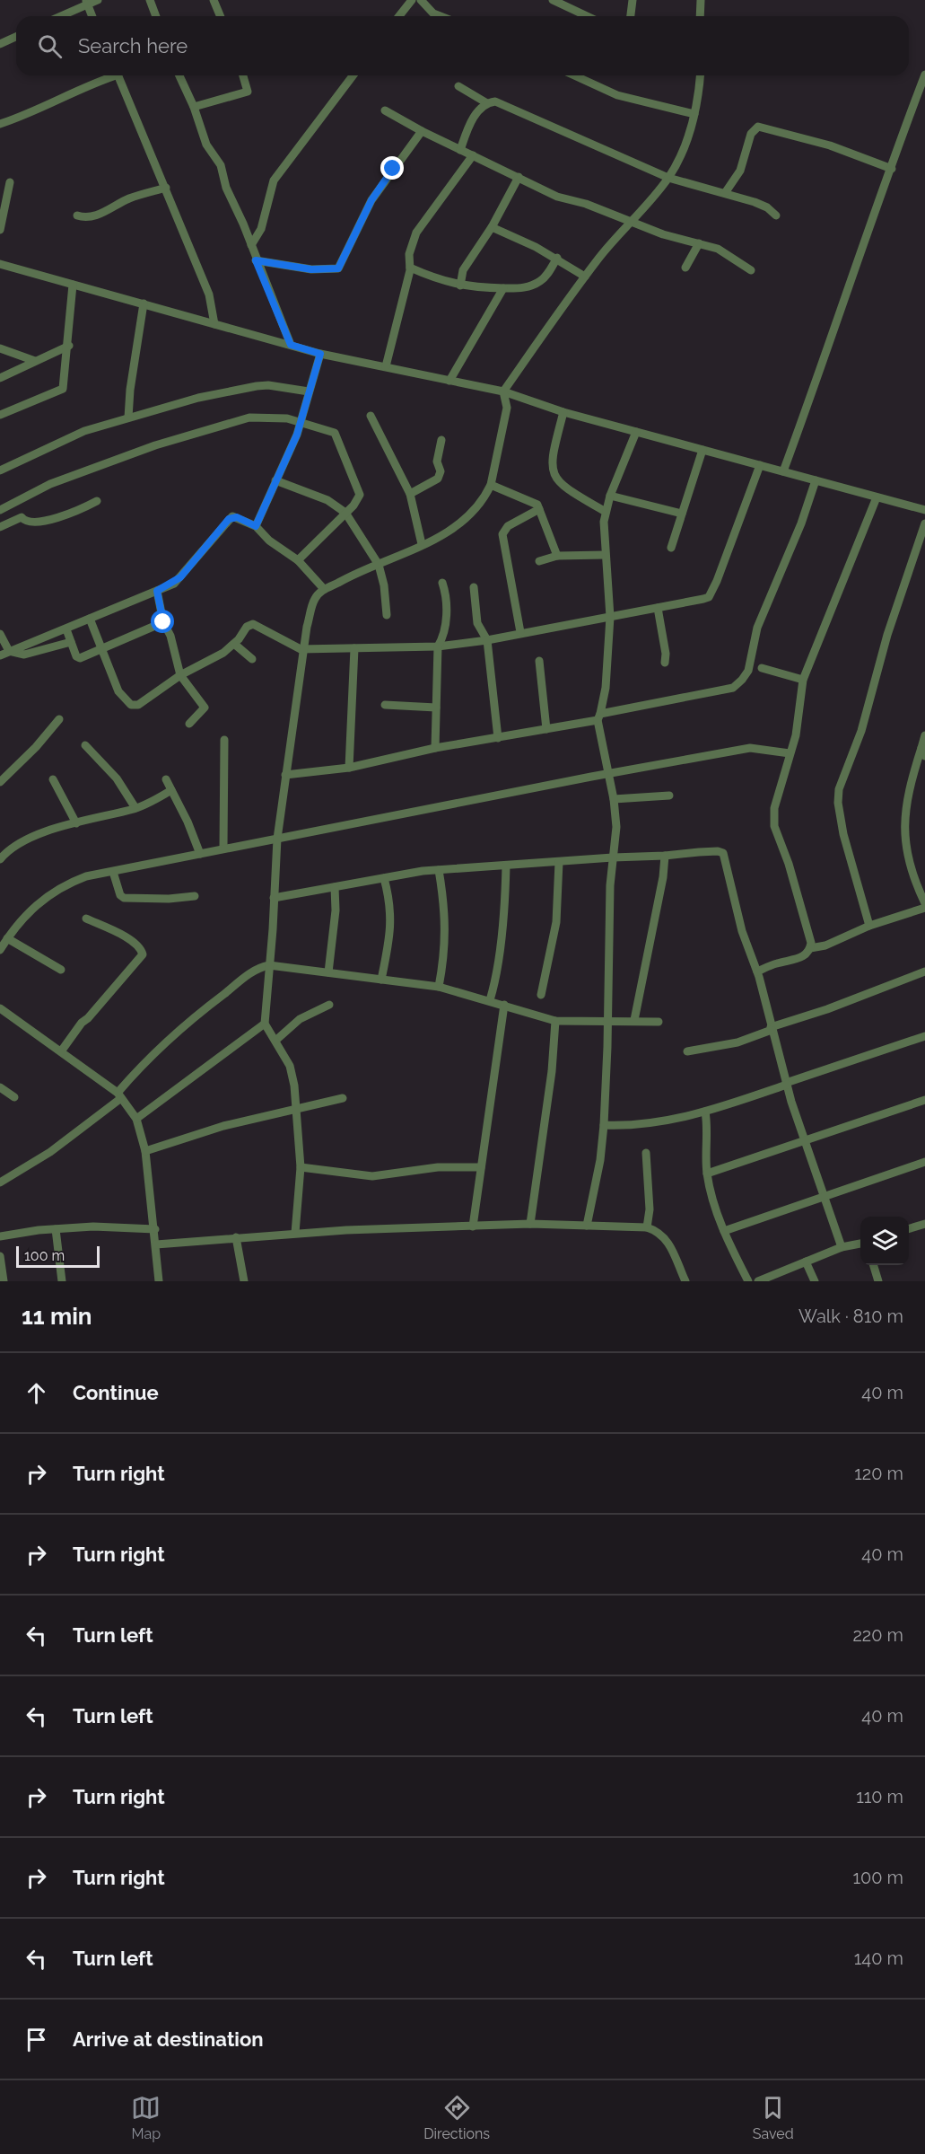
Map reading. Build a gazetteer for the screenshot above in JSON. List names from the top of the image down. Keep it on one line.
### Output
{"scale_bar":"100 m","page":{"search":"Search here","scale":"100 m","heading":["11 min","Walk · 810 m"],"list":[["Continue","40 m"],["Turn right","120 m"],["Turn right","40 m"],["Turn left","220 m"],["Turn left","40 m"],["Turn right","110 m"],["Turn right","100 m"],["Turn left","140 m"],"Arrive at destination"],"nav":["Map","Directions","Saved"]}}
